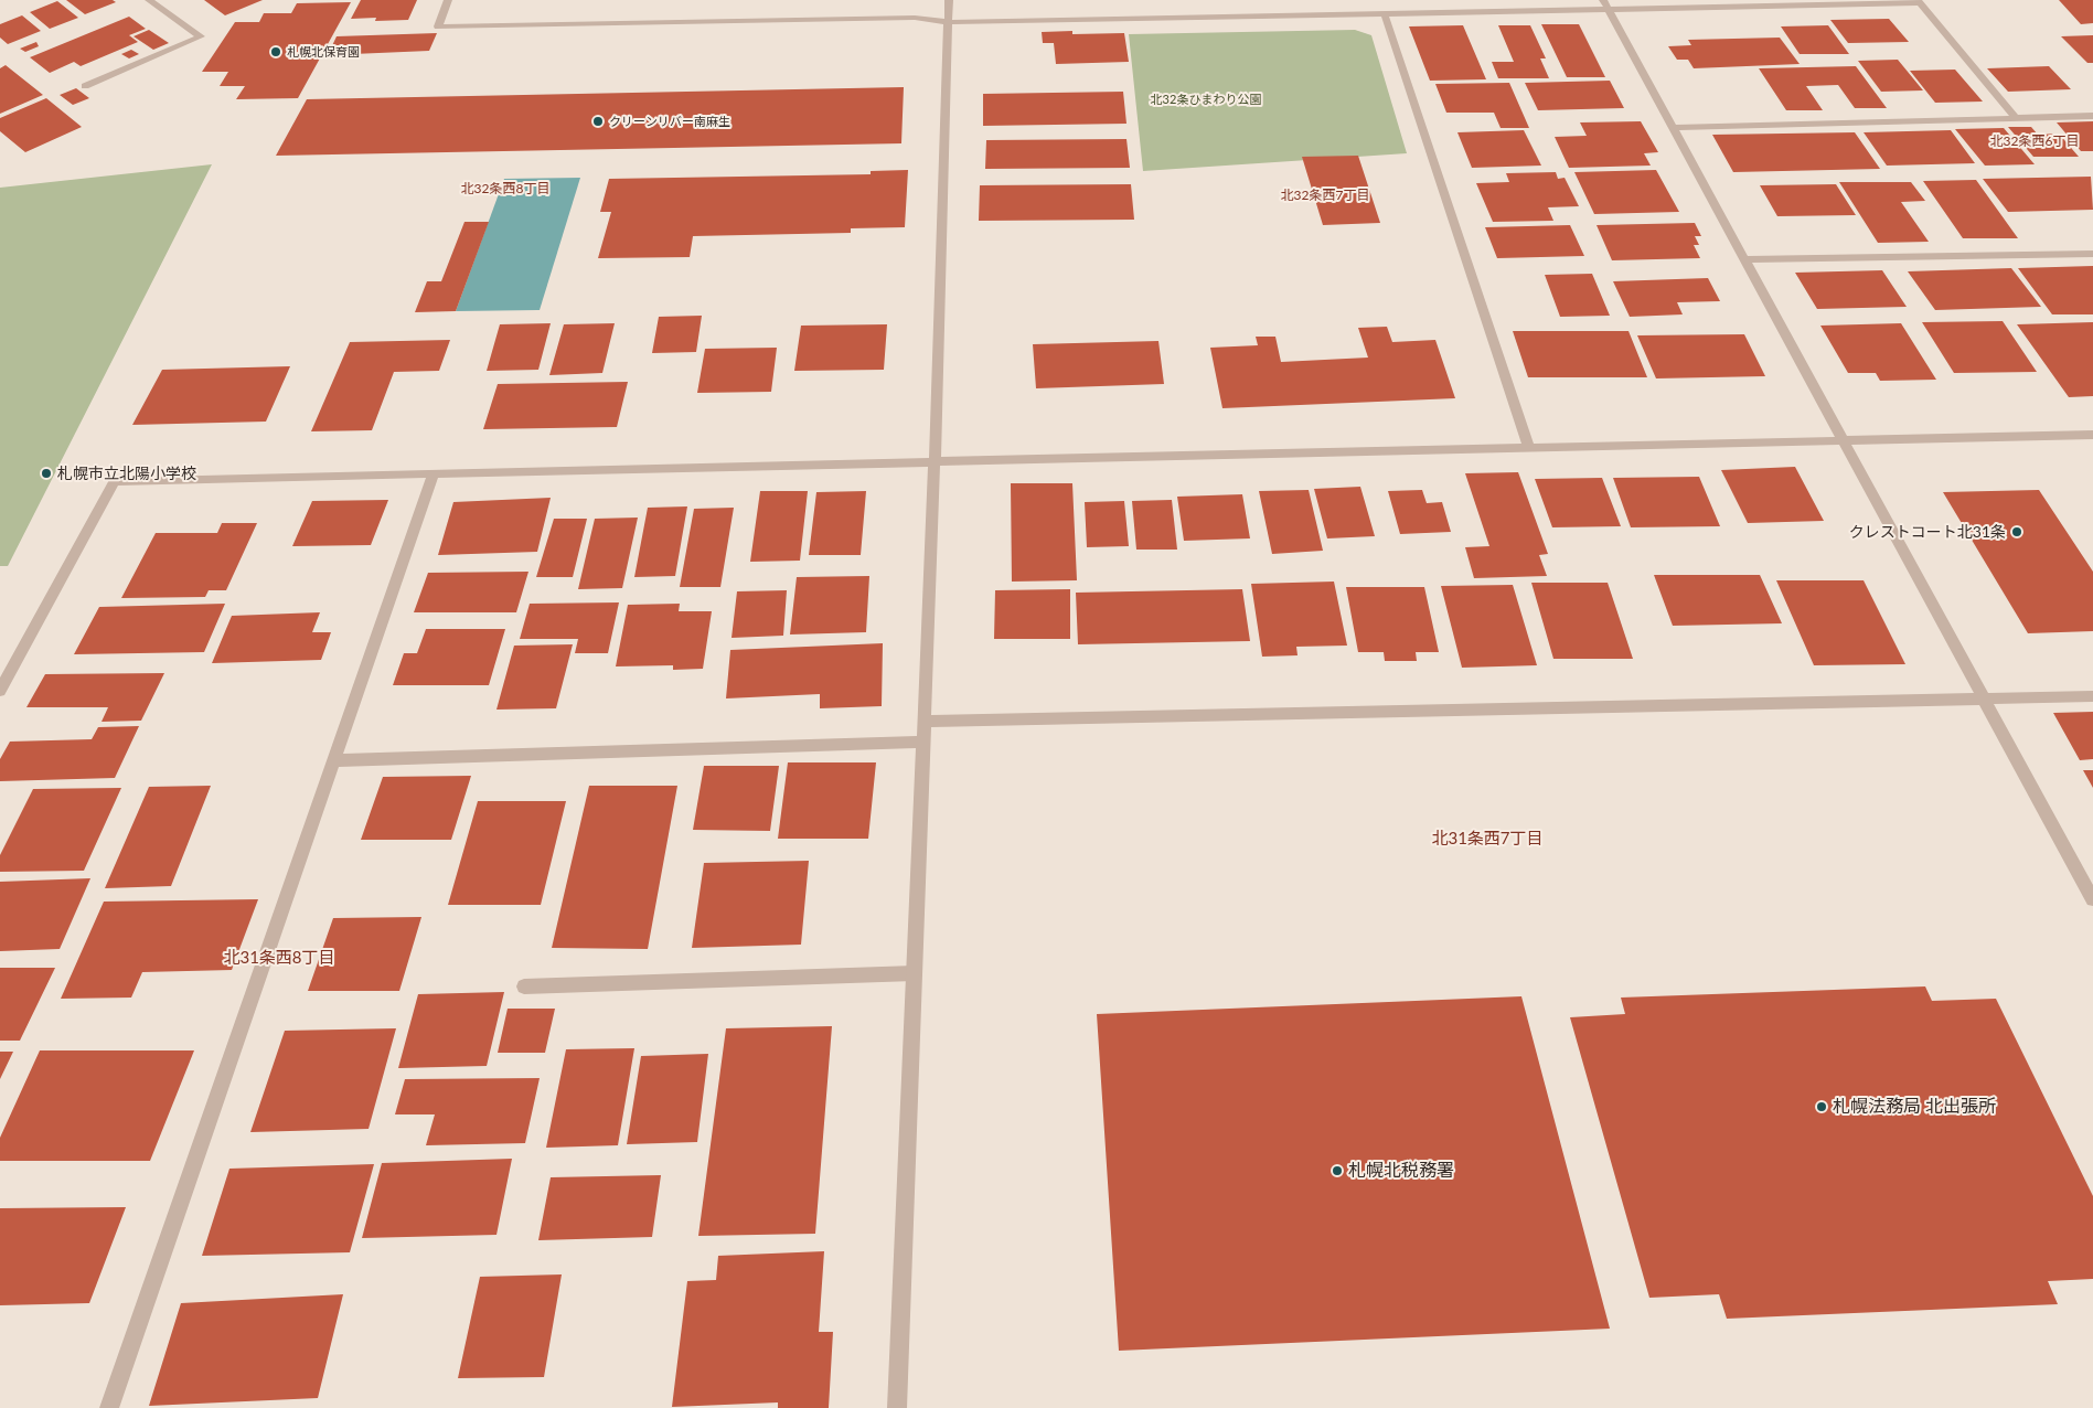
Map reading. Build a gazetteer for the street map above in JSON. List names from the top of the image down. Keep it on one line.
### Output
{"districts":["北32条西6丁目","北32条西8丁目","北32条西7丁目","北31条西7丁目","北31条西8丁目"],"parks":["北32条ひまわり公園"],"places":["札幌北保育園","クリーンリバー南麻生","札幌市立北陽小学校","クレストコート北31条","札幌法務局 北出張所","札幌北税務署"]}
